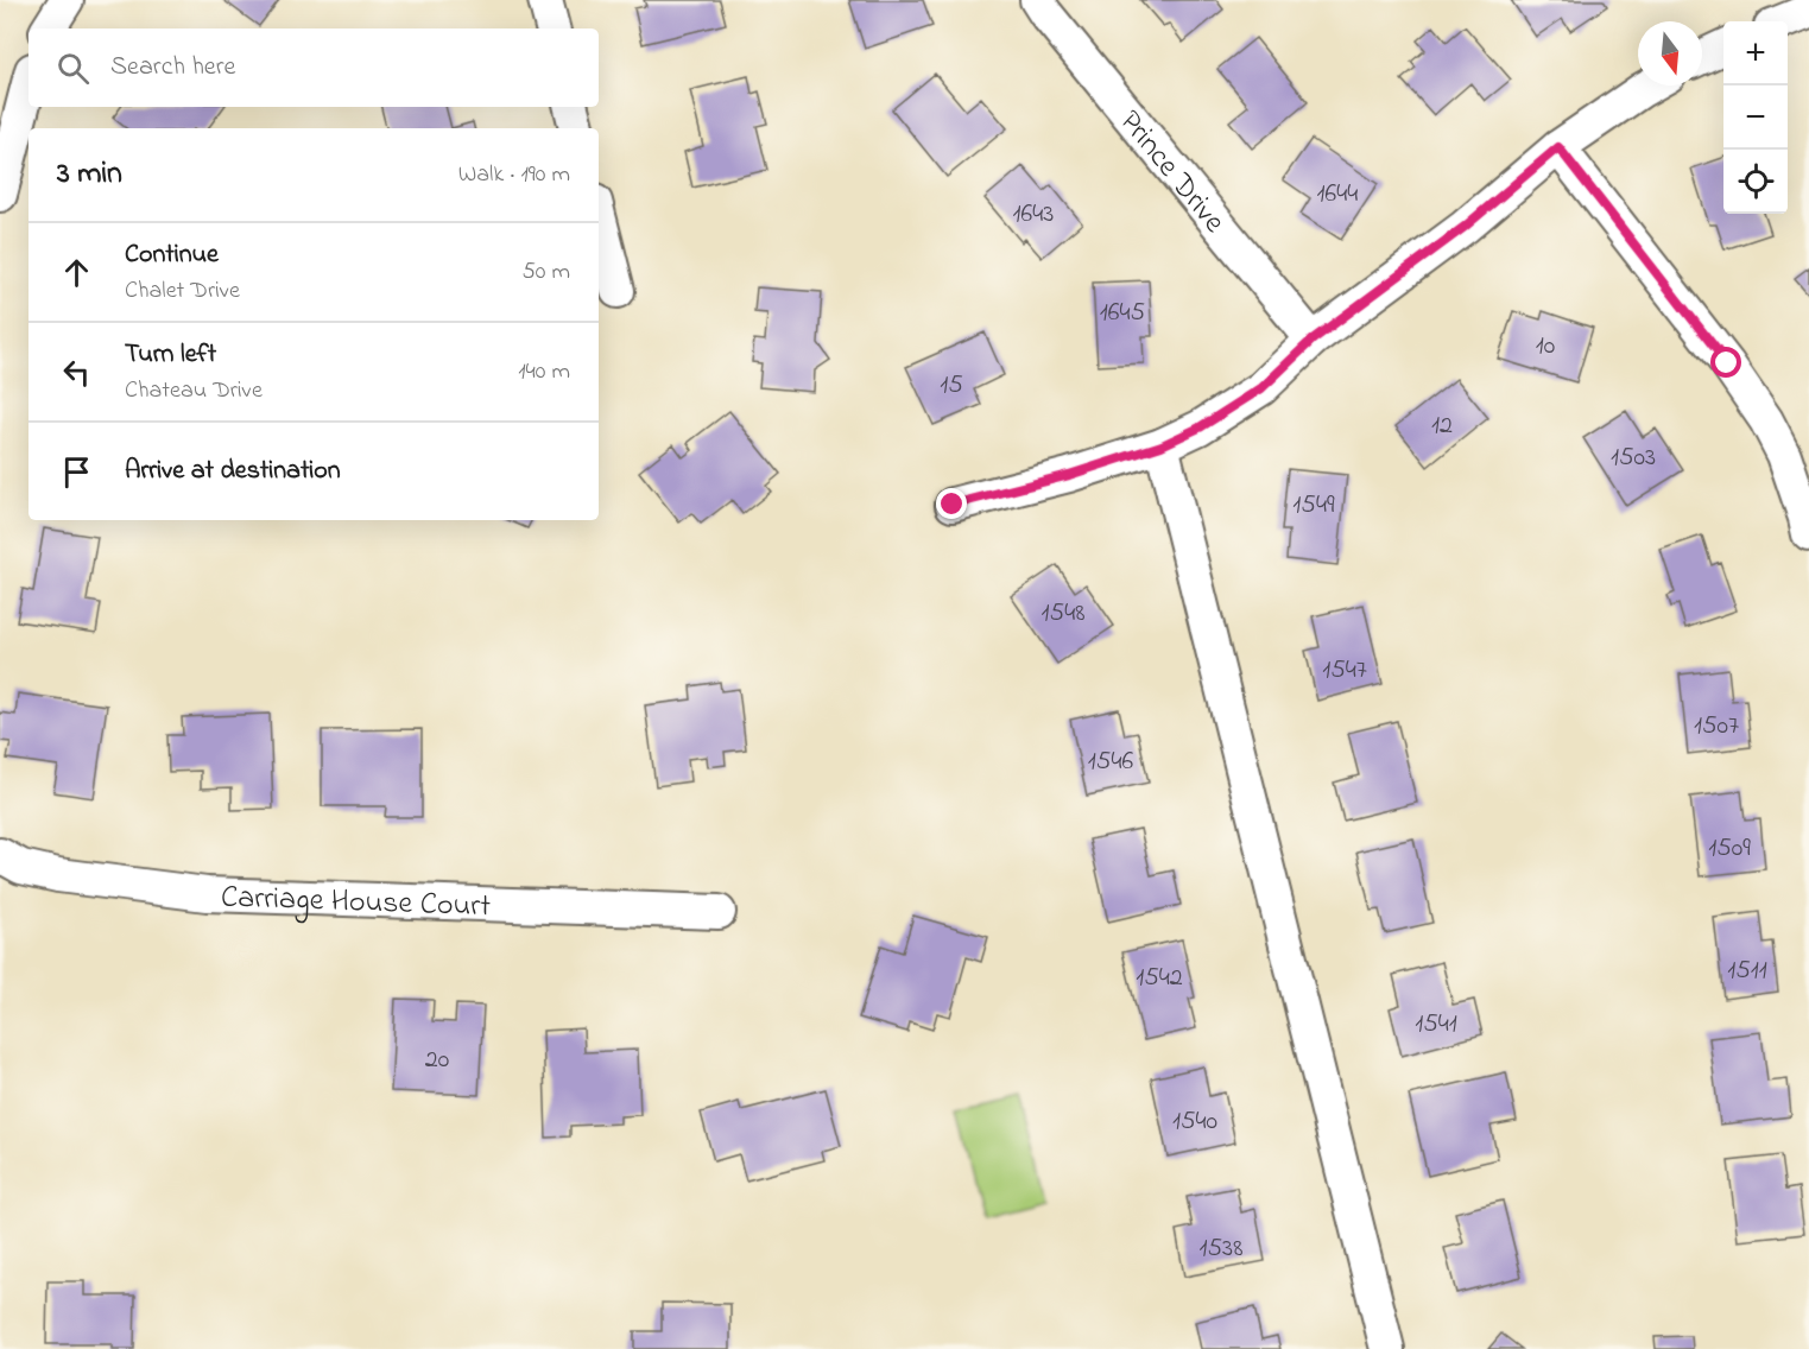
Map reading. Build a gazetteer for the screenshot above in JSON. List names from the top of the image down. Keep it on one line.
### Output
{"streets":{"street":["Prince Drive","Carriage House Court"]},"house_numbers":["1644","1643","1645","10","15","12","1503","1549","1548","1547","1507","1546","1509","1511","1542","1541","20","1540","1538"],"north":"bottom","page":{"map_buttons":["+","−"],"search":"Search here","heading":["3 min","Walk · 190 m"],"list":[["Continue","Chalet Drive","50 m"],["Turn left","Chateau Drive","140 m"],"Arrive at destination"]}}
